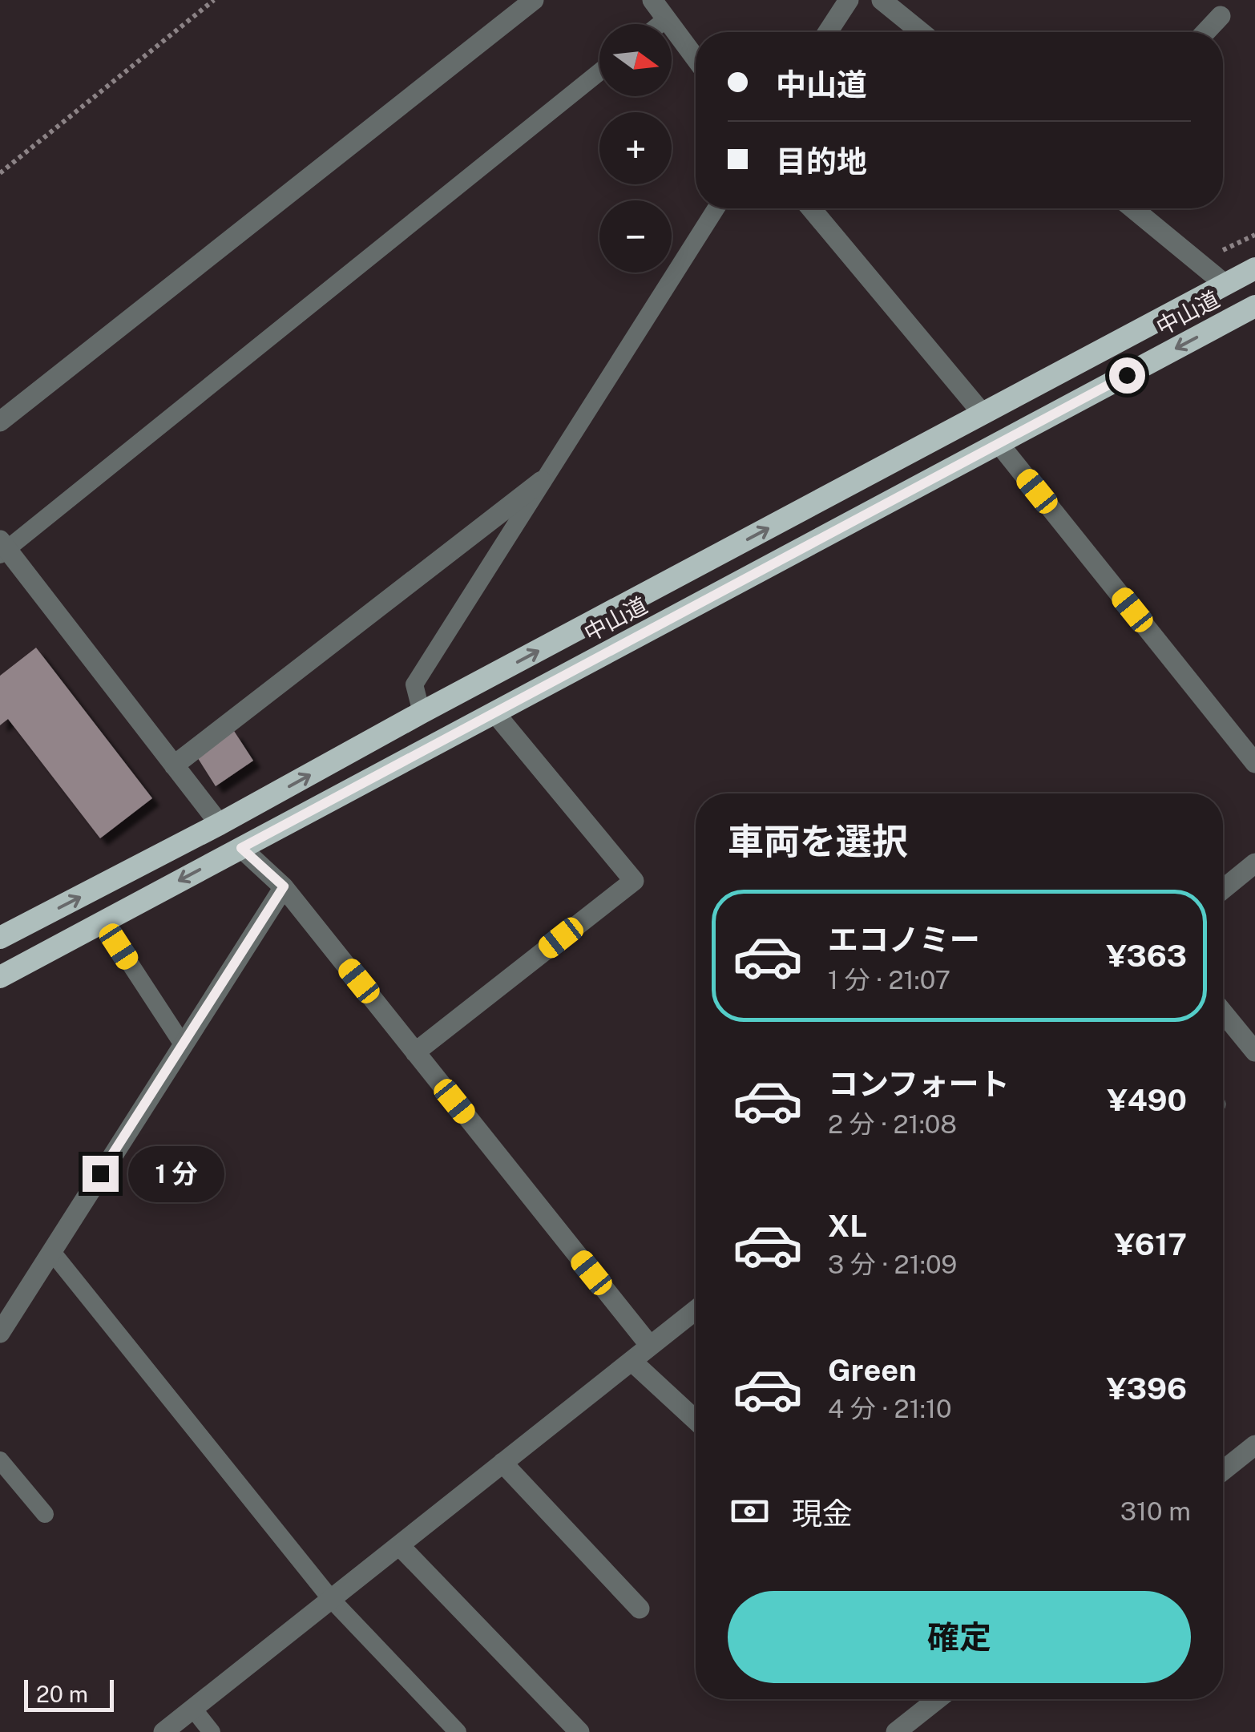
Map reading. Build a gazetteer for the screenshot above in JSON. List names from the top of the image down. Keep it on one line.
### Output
{"streets":{"highway":["中山道"]},"scale_bar":"20 m","north":"right","page":{"map_buttons":["+","−"],"banner":["中山道","目的地"],"heading":"車両を選択","list":[{"name":"エコノミー","note":"1 分 · 21:07","value":"¥363"},{"name":"コンフォート","note":"2 分 · 21:08","value":"¥490"},{"name":"XL","note":"3 分 · 21:09","value":"¥617"},{"name":"Green","note":"4 分 · 21:10","value":"¥396"}],"bubble":"1 分","pay":["現金","310 m"],"buttons":"確定","scale":"20 m"}}
